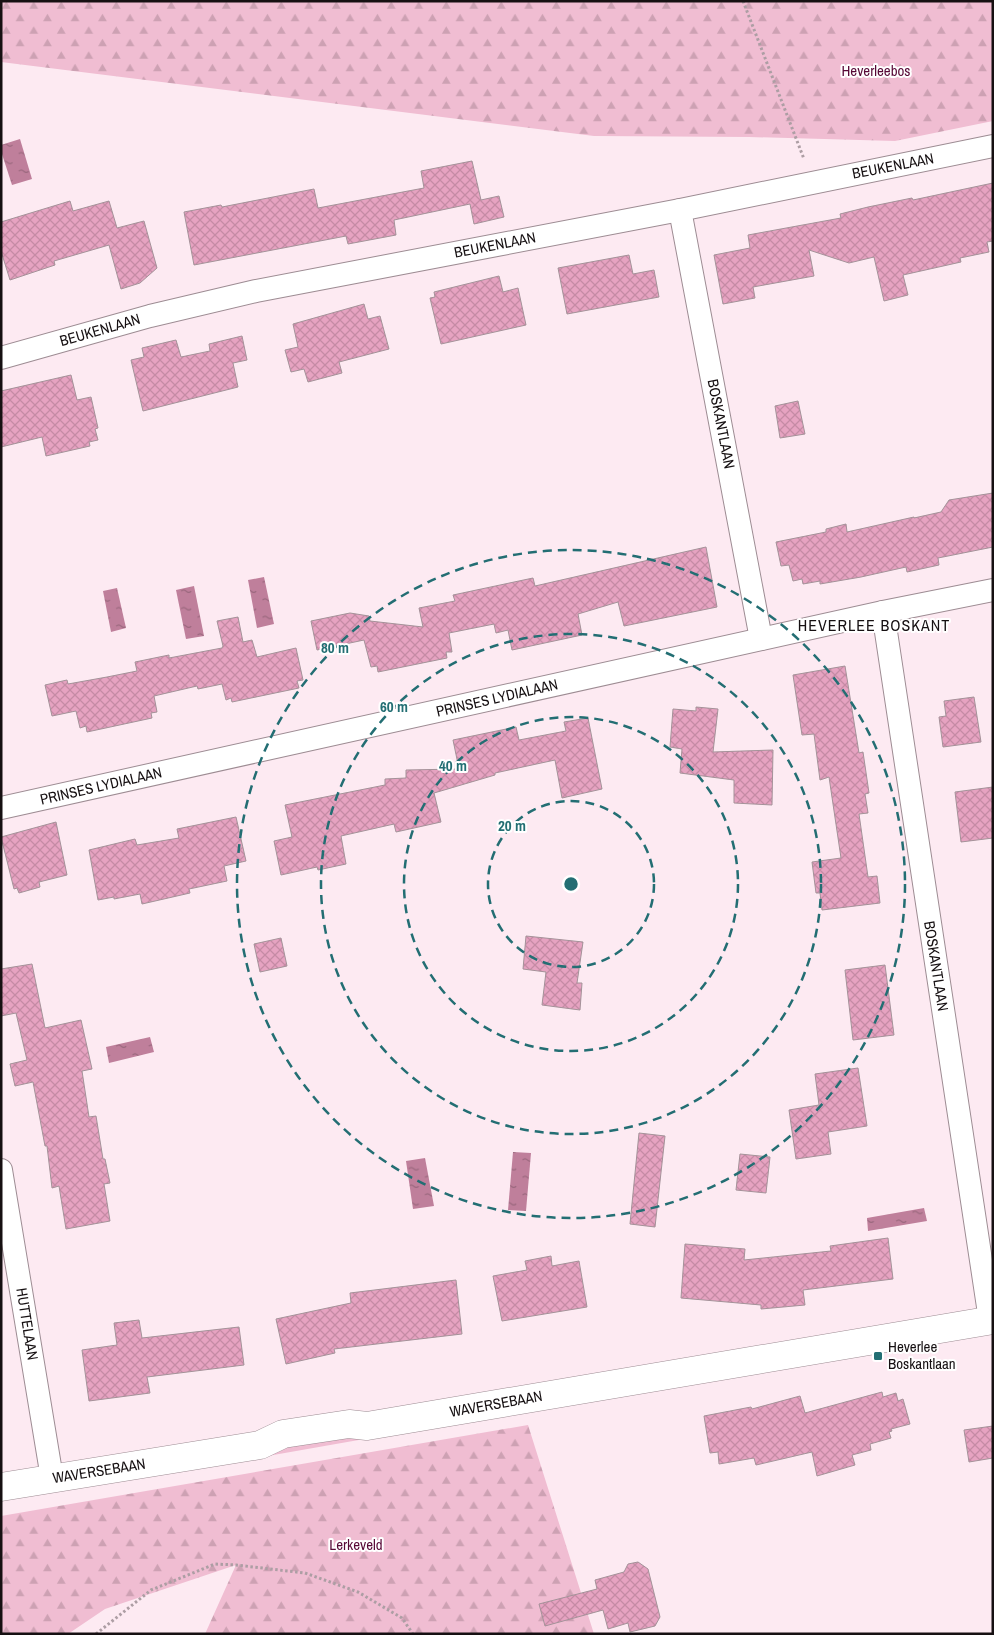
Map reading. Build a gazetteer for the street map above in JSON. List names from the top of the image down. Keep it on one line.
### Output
{"streets":{"street":["BEUKENLAAN","BOSKANTLAAN","PRINSES LYDIALAAN","HUTTELAAN","WAVERSEBAAN"]},"crossings":[["BEUKENLAAN","BOSKANTLAAN"],["BOSKANTLAAN","PRINSES LYDIALAAN"],["BOSKANTLAAN","WAVERSEBAAN"],["HUTTELAAN","WAVERSEBAAN"]],"districts":["HEVERLEE BOSKANT"],"parks":["Heverleebos","Lerkeveld"],"places":{"transit":["Heverlee Boskantlaan"]},"rings":["80 m","60 m","40 m","20 m"]}
